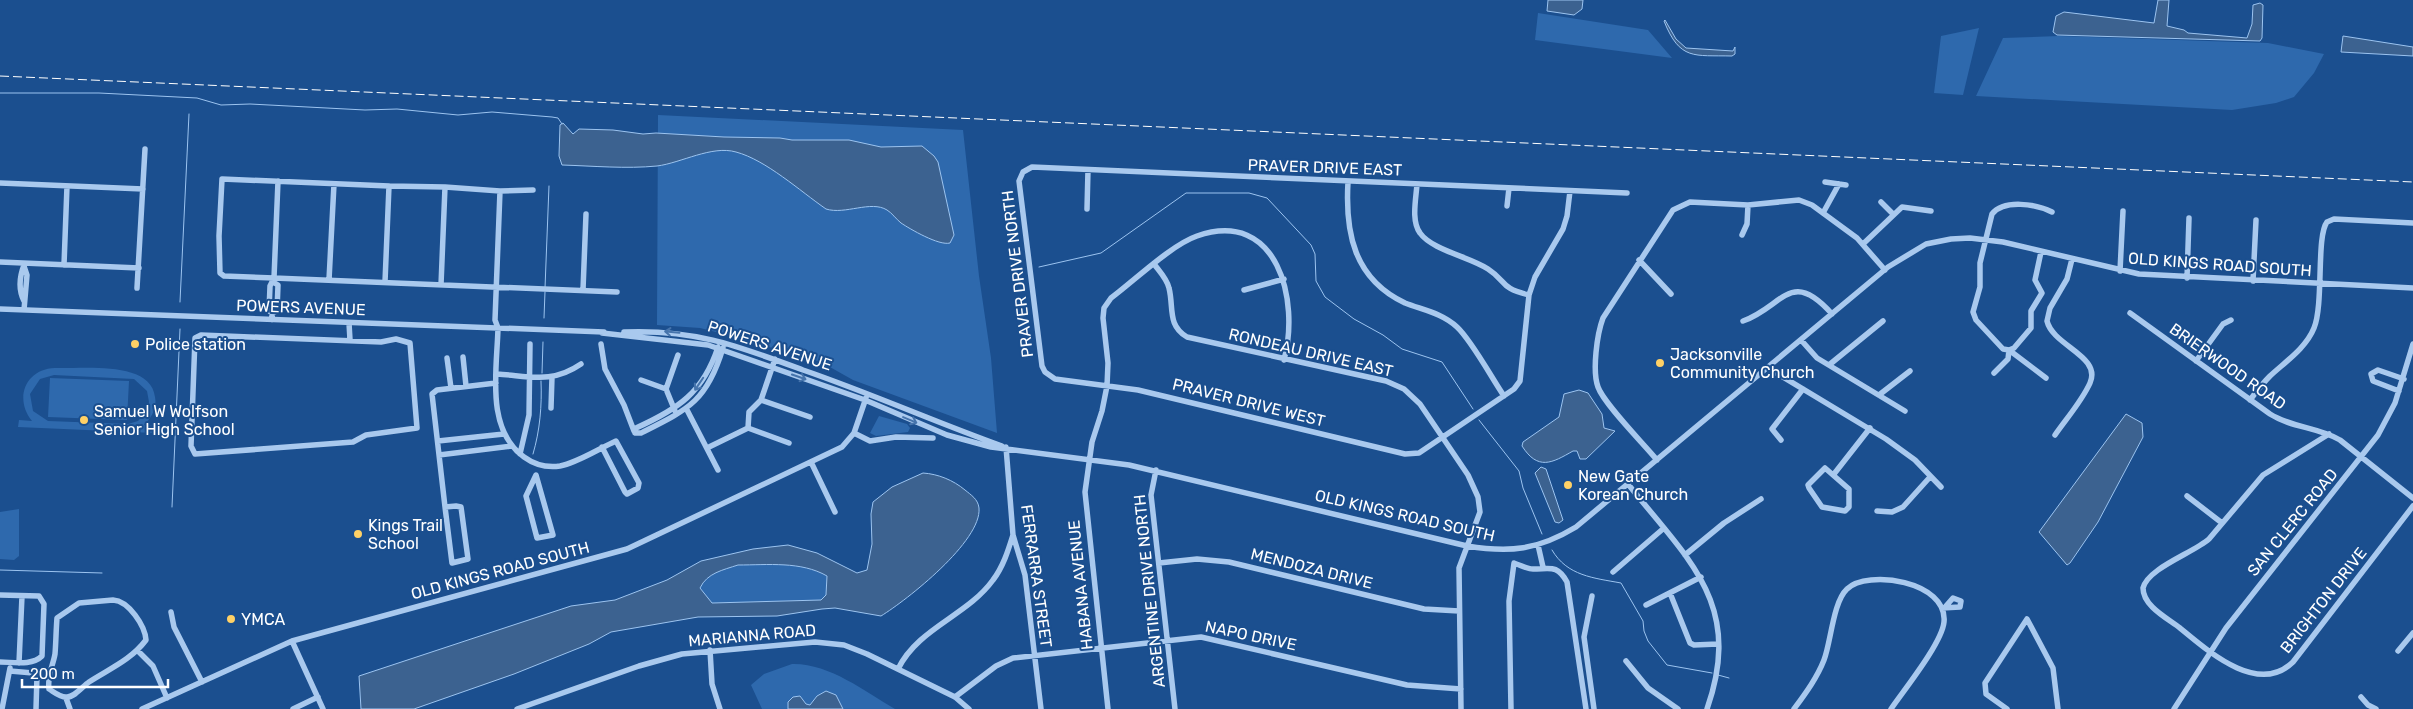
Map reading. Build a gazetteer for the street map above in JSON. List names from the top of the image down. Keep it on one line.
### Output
{"streets":{"street":["PRAVER DRIVE EAST","OLD KINGS ROAD SOUTH","PRAVER DRIVE NORTH","POWERS AVENUE","RONDEAU DRIVE EAST","BRIERWOOD ROAD","PRAVER DRIVE WEST","SAN CLERC ROAD","MENDOZA DRIVE","FERRARRA STREET","HABANA AVENUE","ARGENTINE DRIVE NORTH","BRIGHTON DRIVE","MARIANNA ROAD","NAPO DRIVE"]},"crossings":[["PRAVER DRIVE EAST","PRAVER DRIVE NORTH"],["PRAVER DRIVE EAST","PRAVER DRIVE WEST"],["OLD KINGS ROAD SOUTH","POWERS AVENUE"],["OLD KINGS ROAD SOUTH","RONDEAU DRIVE EAST"],["OLD KINGS ROAD SOUTH","FERRARRA STREET"],["OLD KINGS ROAD SOUTH","HABANA AVENUE"],["OLD KINGS ROAD SOUTH","ARGENTINE DRIVE NORTH"],["PRAVER DRIVE NORTH","PRAVER DRIVE WEST"],["RONDEAU DRIVE EAST","PRAVER DRIVE WEST"],["RONDEAU DRIVE EAST","MENDOZA DRIVE"],["RONDEAU DRIVE EAST","HABANA AVENUE"],["RONDEAU DRIVE EAST","NAPO DRIVE"],["BRIERWOOD ROAD","SAN CLERC ROAD"],["PRAVER DRIVE WEST","HABANA AVENUE"],["SAN CLERC ROAD","BRIGHTON DRIVE"],["MENDOZA DRIVE","ARGENTINE DRIVE NORTH"],["FERRARRA STREET","NAPO DRIVE"],["HABANA AVENUE","NAPO DRIVE"],["ARGENTINE DRIVE NORTH","NAPO DRIVE"]],"places":["Police station","Jacksonville Community Church","Samuel W Wolfson Senior High School","New Gate Korean Church","Kings Trail School","YMCA"],"scale_bar":"200 m"}
